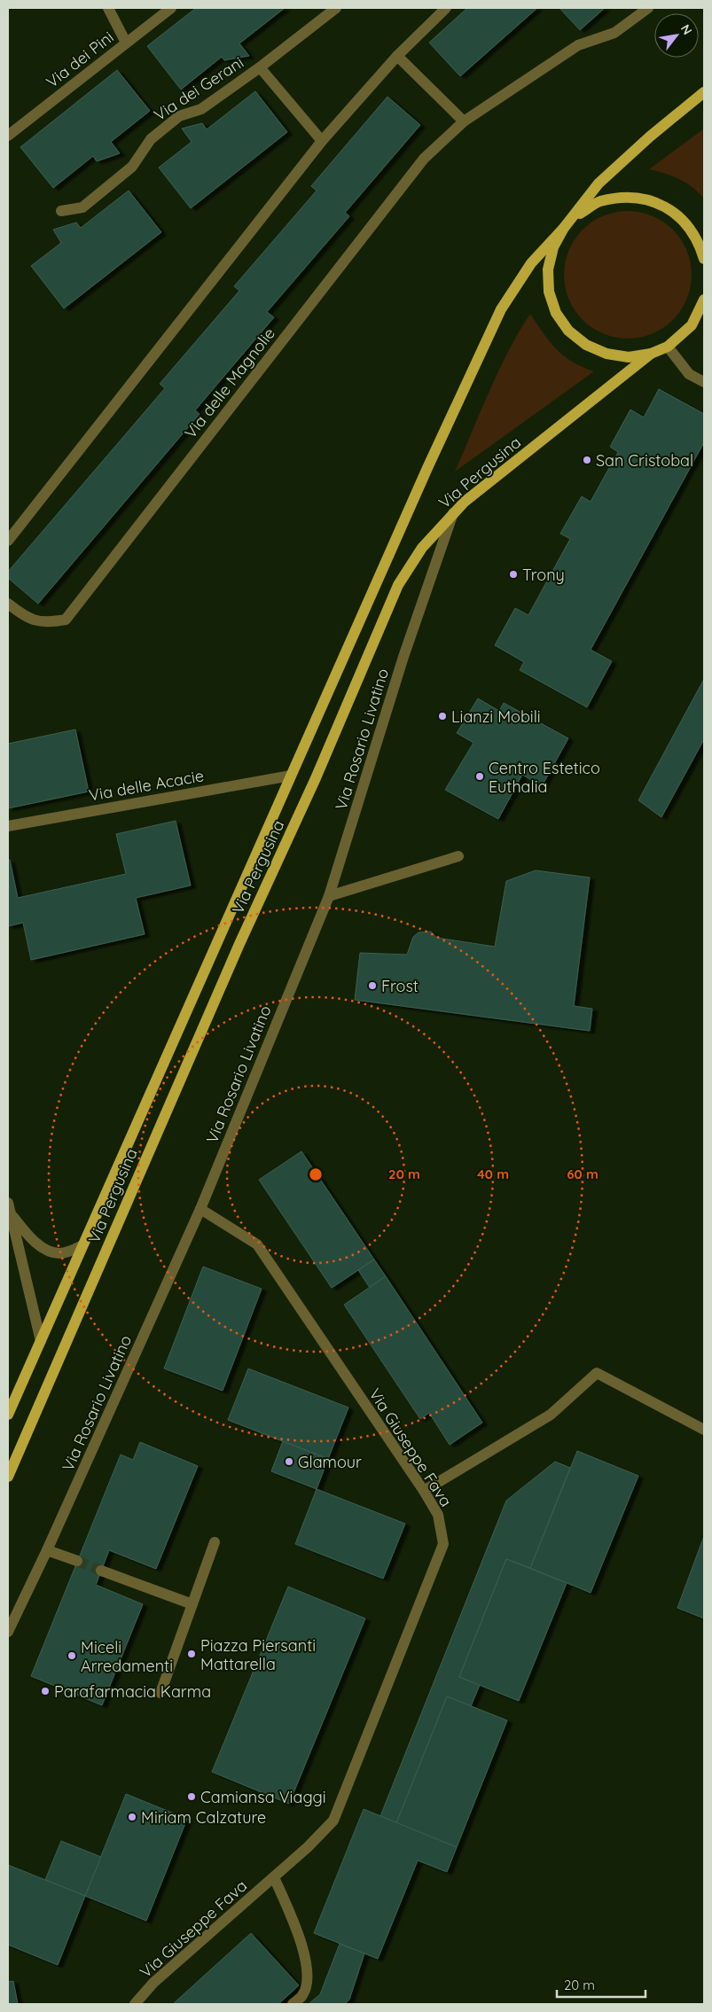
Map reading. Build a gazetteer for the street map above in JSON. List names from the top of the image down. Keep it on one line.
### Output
{"streets":{"main road":["Via Pergusina"],"street":["Via dei Pini","Via dei Gerani","Via delle Magnolie","Via Rosario Livatino","Via delle Acacie","Via Giuseppe Fava"]},"crossings":[["Via Pergusina","Via Rosario Livatino"],["Via Pergusina","Via delle Acacie"],["Via Rosario Livatino","Via Giuseppe Fava"]],"places":["San Cristobal","Trony","Lianzi Mobili","Centro Estetico Euthalia","Frost","Glamour","Piazza Piersanti Mattarella","Miceli Arredamenti","Parafarmacia Karma","Camiansa Viaggi","Miriam Calzature"],"scale_bar":"20 m","north":"top right","rings":["20 m","40 m","60 m"]}
